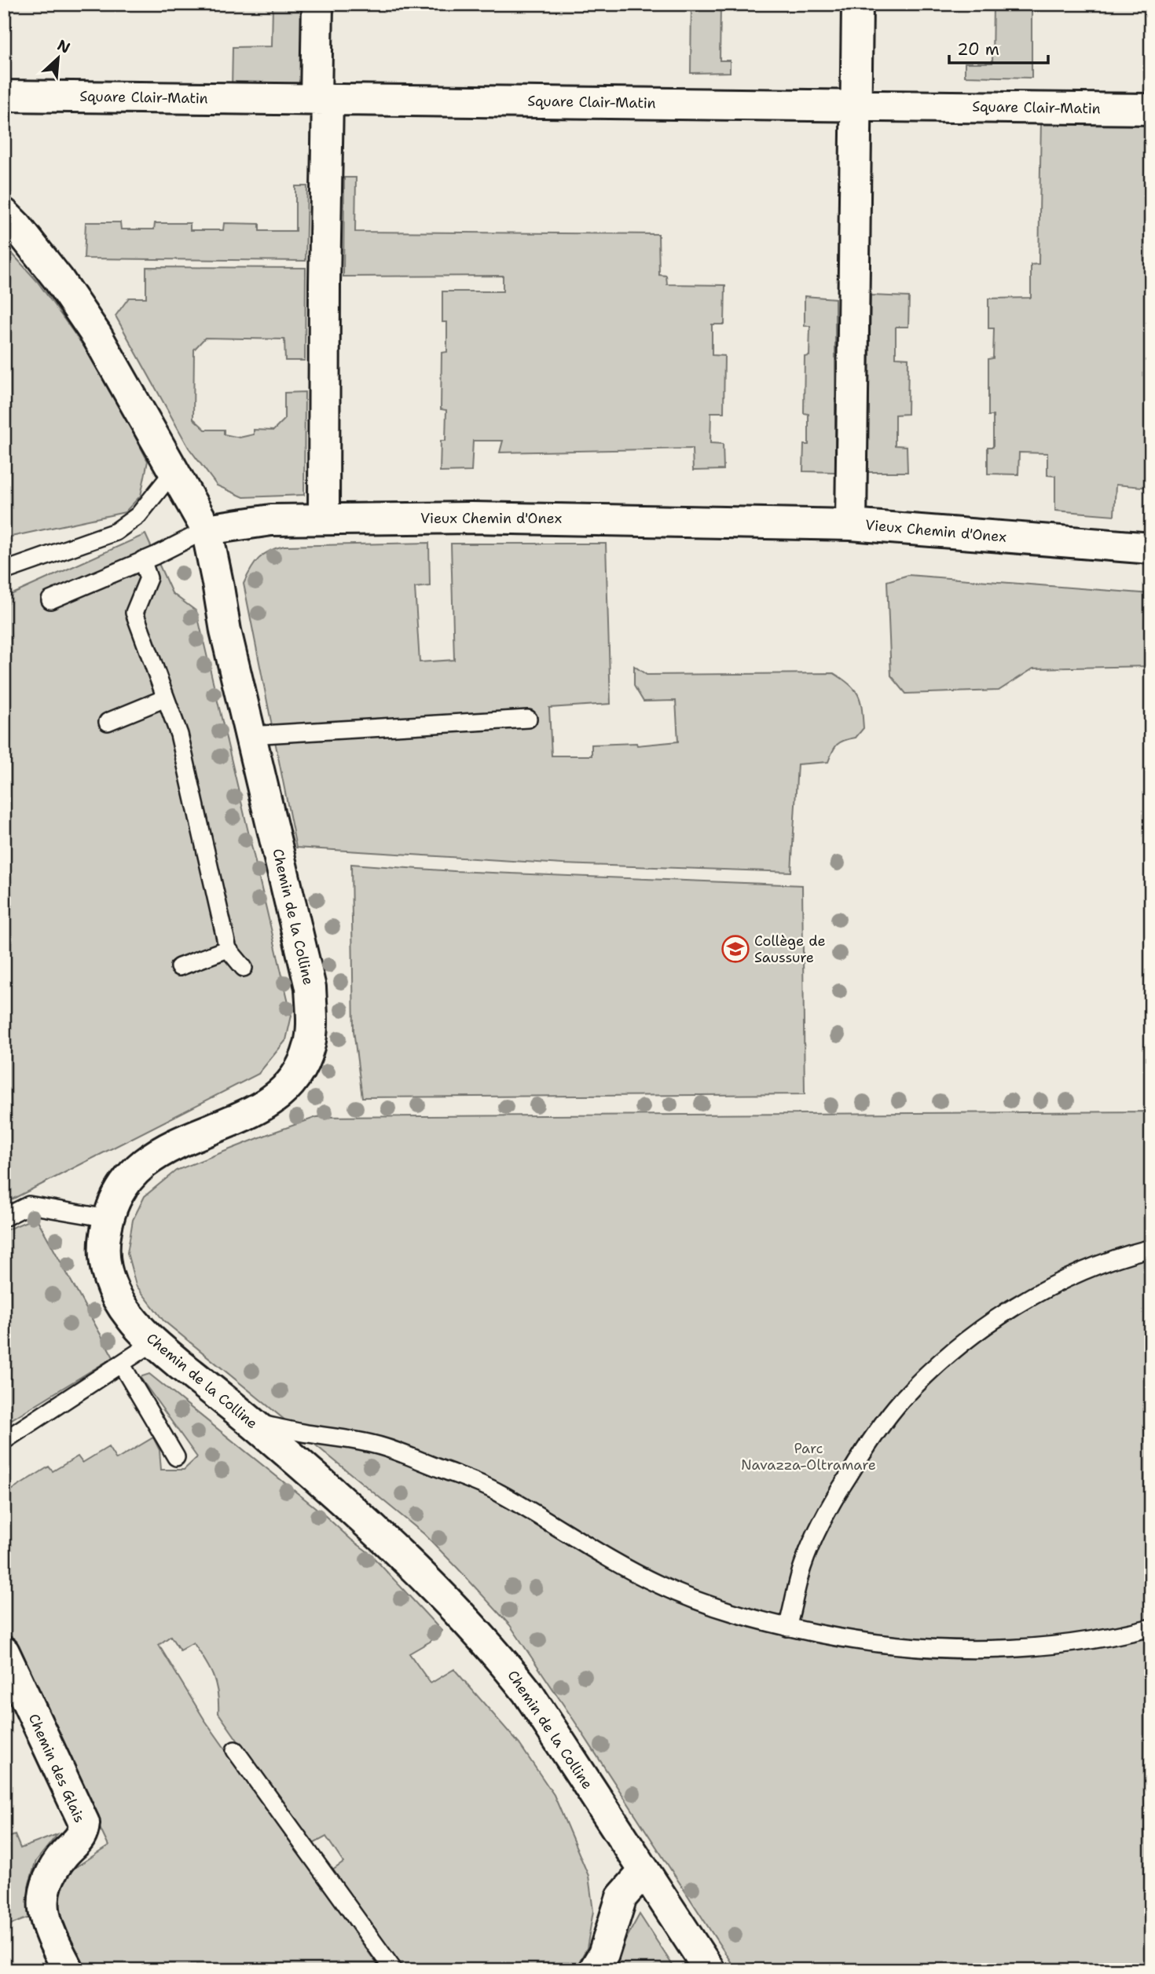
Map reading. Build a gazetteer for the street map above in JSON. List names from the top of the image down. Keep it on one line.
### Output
{"streets":{"street":["Square Clair-Matin","Vieux Chemin d'Onex","Chemin de la Colline","Chemin des Glais"]},"crossings":[["Vieux Chemin d'Onex","Chemin de la Colline"]],"parks":["Parc Navazza-Oltramare"],"places":{"school or university":["Collège de Saussure"]},"scale_bar":"20 m","north":"top right"}
